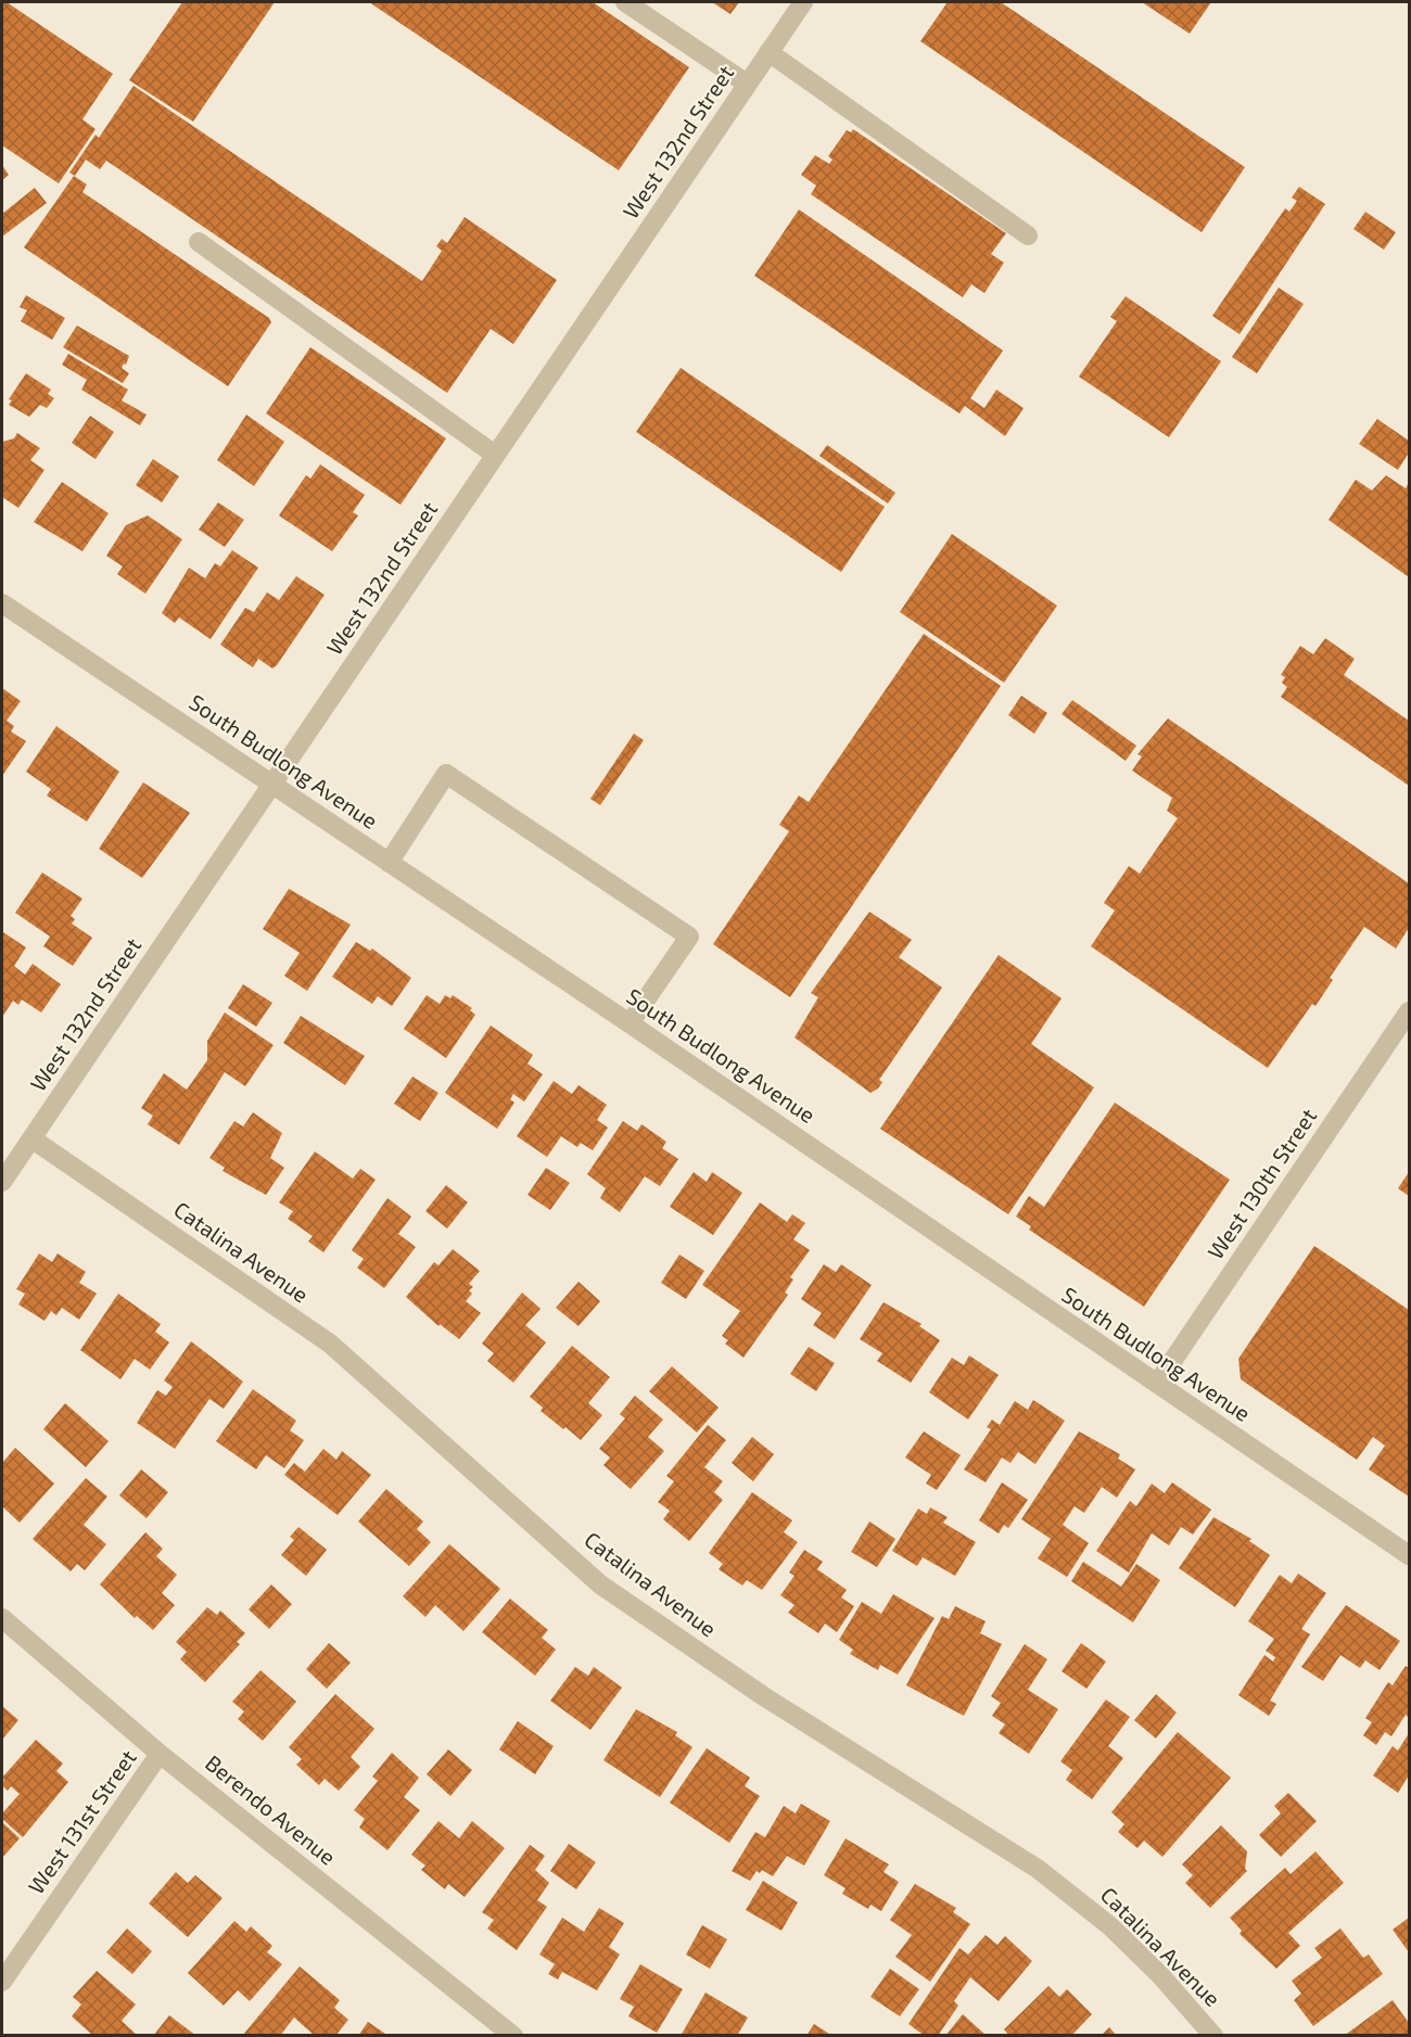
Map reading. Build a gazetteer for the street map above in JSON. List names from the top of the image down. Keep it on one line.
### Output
{"streets":{"street":["West 132nd Street","South Budlong Avenue","West 130th Street","Catalina Avenue","Berendo Avenue","West 131st Street"]},"crossings":[["West 132nd Street","South Budlong Avenue"],["West 132nd Street","Catalina Avenue"],["South Budlong Avenue","West 130th Street"],["Berendo Avenue","West 131st Street"]]}
